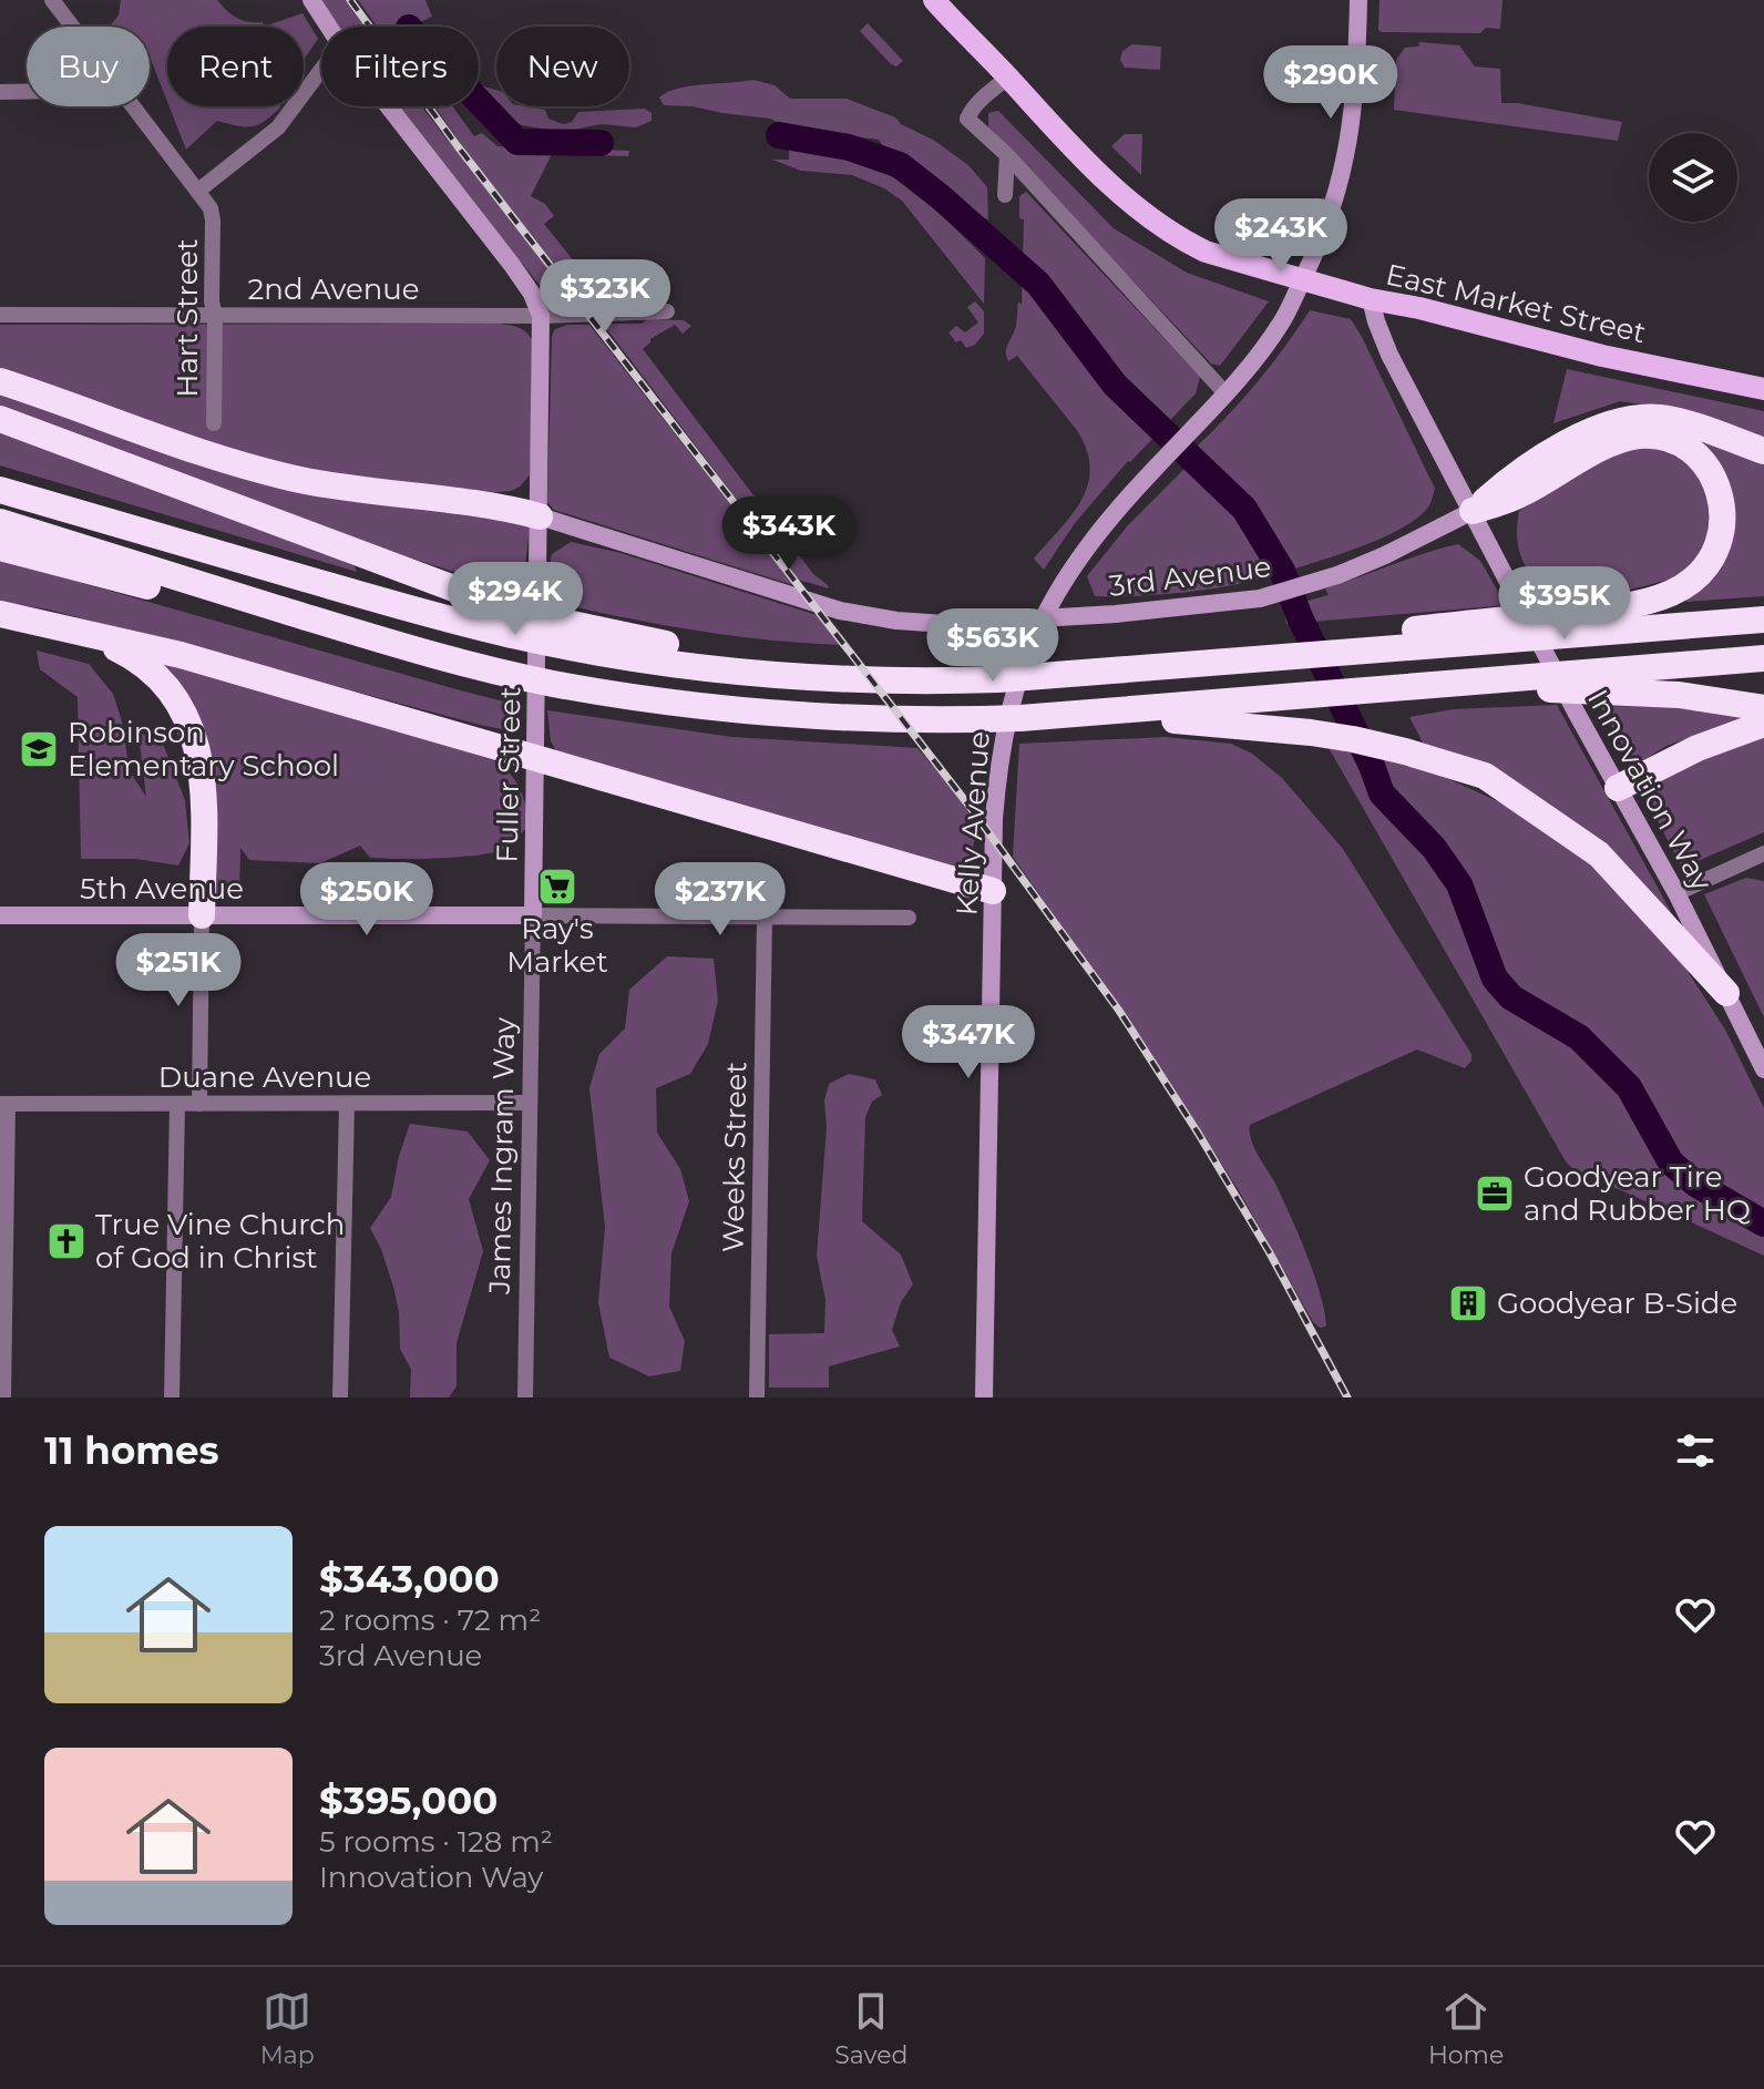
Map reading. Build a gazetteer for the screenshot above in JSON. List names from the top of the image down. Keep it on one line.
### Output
{"streets":{"main road":["East Market Street","3rd Avenue","Fuller Street","Innovation Way","Kelly Avenue","5th Avenue"],"street":["2nd Avenue","Hart Street","Duane Avenue","James Ingram Way","Weeks Street"]},"crossings":[["2nd Avenue","Hart Street"],["2nd Avenue","Fuller Street"],["East Market Street","Innovation Way"],["3rd Avenue","Fuller Street"],["3rd Avenue","Innovation Way"],["3rd Avenue","Kelly Avenue"],["Fuller Street","5th Avenue"],["Fuller Street","James Ingram Way"],["5th Avenue","James Ingram Way"],["5th Avenue","Weeks Street"],["Duane Avenue","James Ingram Way"]],"places":{"school or university":["Robinson Elementary School"],"supermarket":["Ray's Market"],"office":["Goodyear Tire and Rubber HQ"],"church":["True Vine Church of God in Christ"],"building":["Goodyear B-Side"]},"page":{"chip":["Buy","Rent","Filters","New"],"price":["$290K","$243K","$323K","$343K","$294K","$395K","$563K","$250K","$237K","$251K","$347K"],"heading":"11 homes","list":[{"name":"$343,000","note":"2 rooms · 72 m² · 3rd Avenue"},{"name":"$395,000","note":"5 rooms · 128 m² · Innovation Way"}],"tabs":["Map","Saved","Home"]}}
